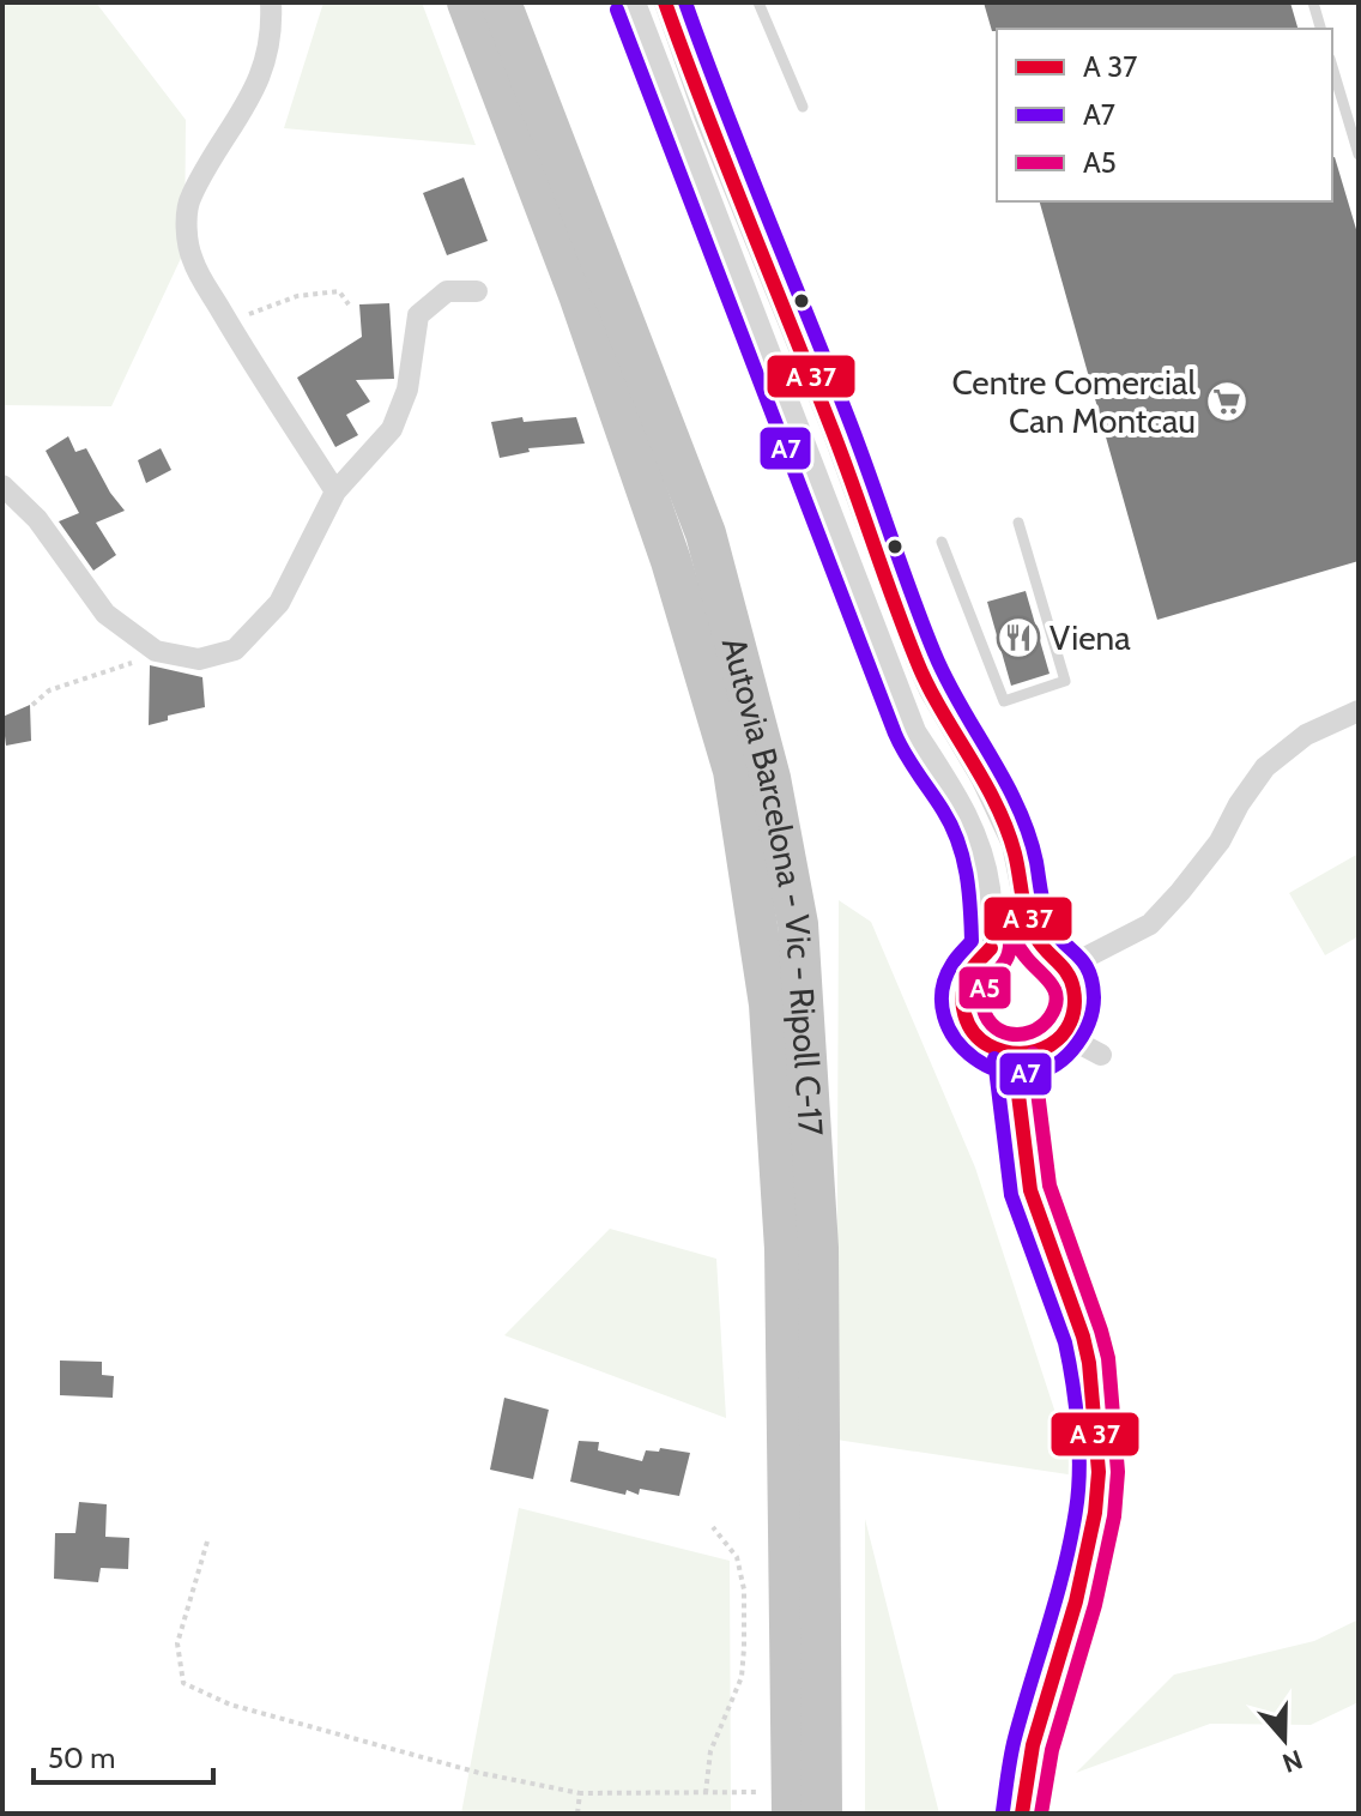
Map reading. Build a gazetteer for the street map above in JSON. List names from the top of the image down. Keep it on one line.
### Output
{"streets":{"highway":["Autovia Barcelona - Vic - Ripoll C-17"]},"places":{"supermarket":["Centre Comercial Can Montcau"],"restaurant":["Viena"]},"lines":["transit line A7","transit line A5"],"legend":["A 37","A7","A5"],"scale_bar":"50 m","north":"bottom"}
